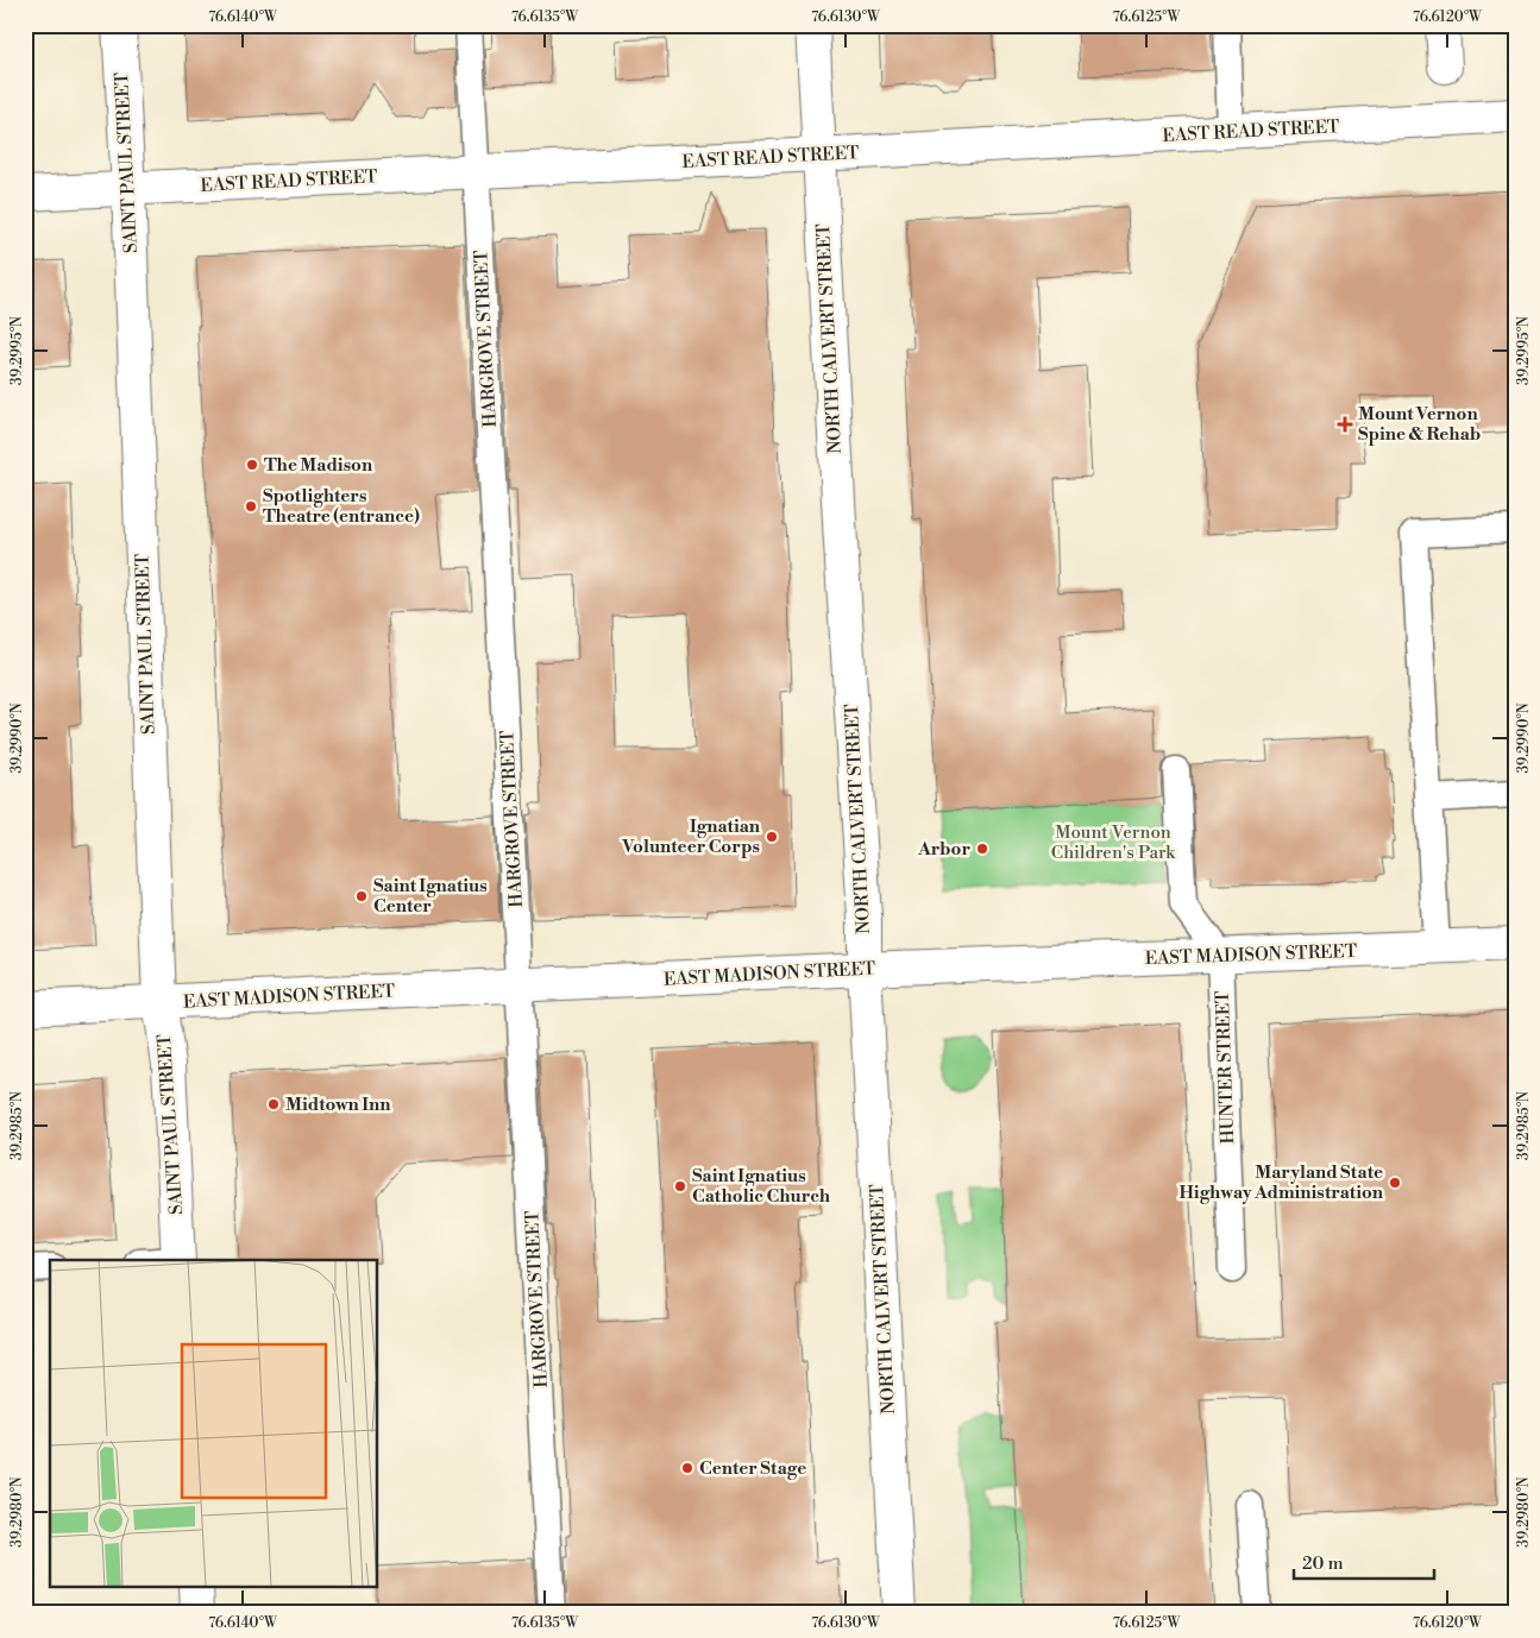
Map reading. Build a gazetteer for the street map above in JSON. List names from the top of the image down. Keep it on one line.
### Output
{"streets":{"main road":["EAST READ STREET","SAINT PAUL STREET","NORTH CALVERT STREET","EAST MADISON STREET"],"lane":["HARGROVE STREET","HUNTER STREET"]},"crossings":[["EAST READ STREET","SAINT PAUL STREET"],["EAST READ STREET","HARGROVE STREET"],["EAST READ STREET","NORTH CALVERT STREET"],["SAINT PAUL STREET","EAST MADISON STREET"],["HARGROVE STREET","EAST MADISON STREET"],["NORTH CALVERT STREET","EAST MADISON STREET"],["EAST MADISON STREET","HUNTER STREET"]],"parks":["Mount Vernon Children's Park"],"places":{"health":["Mount Vernon Spine & Rehab"],"other":["The Madison","Spotlighters Theatre (entrance)","Ignatian Volunteer Corps","Arbor","Saint Ignatius Center","Midtown Inn","Maryland State Highway Administration","Saint Ignatius Catholic Church","Center Stage"]},"scale_bar":"20 m","coordinates":["76.6140°W","76.6135°W","76.6130°W","76.6125°W","76.6120°W","39.2995°N","39.2990°N","39.2985°N","39.2980°N"]}
